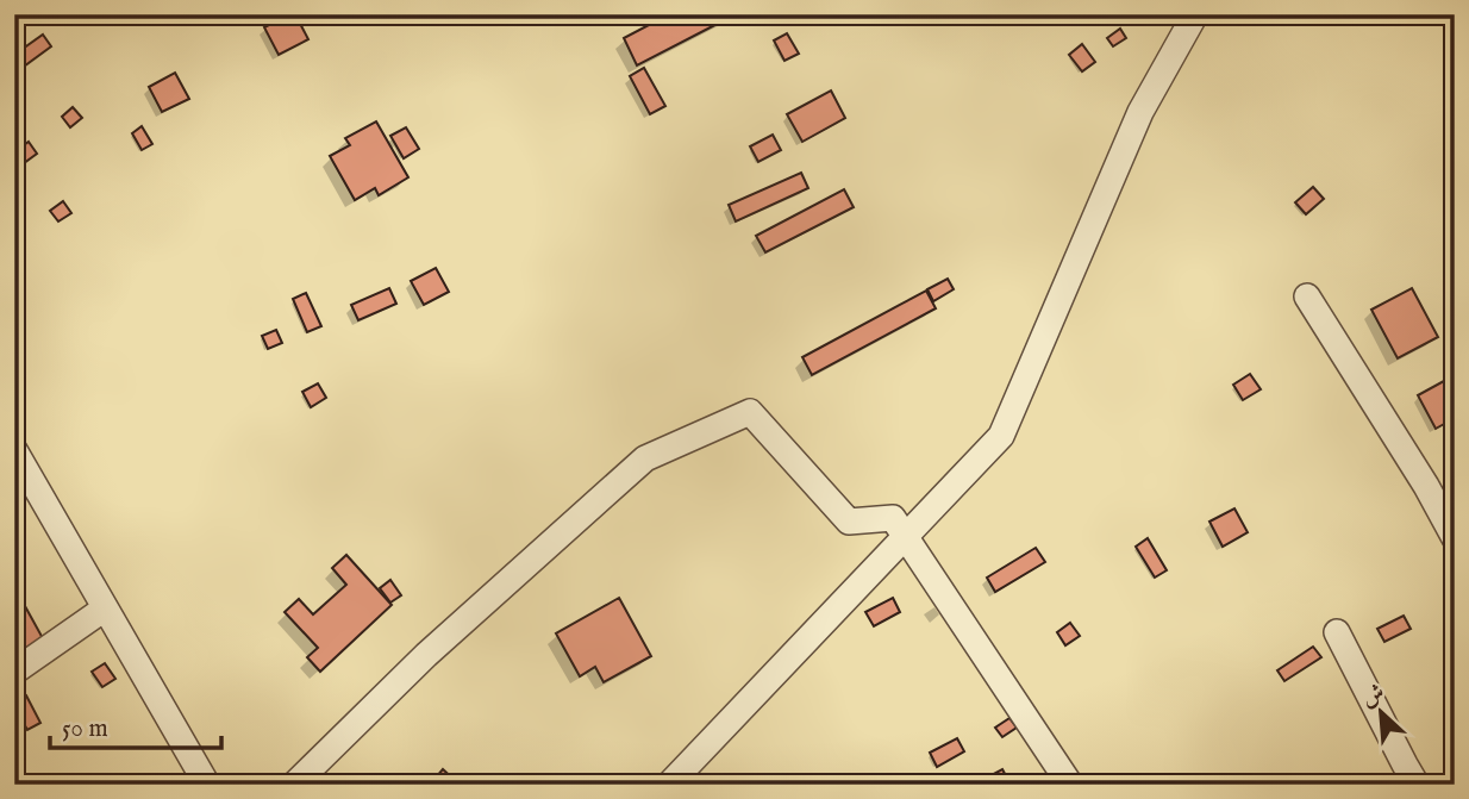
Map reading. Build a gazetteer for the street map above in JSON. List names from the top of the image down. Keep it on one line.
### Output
{"scale_bar":"50 m","north":"top left"}
